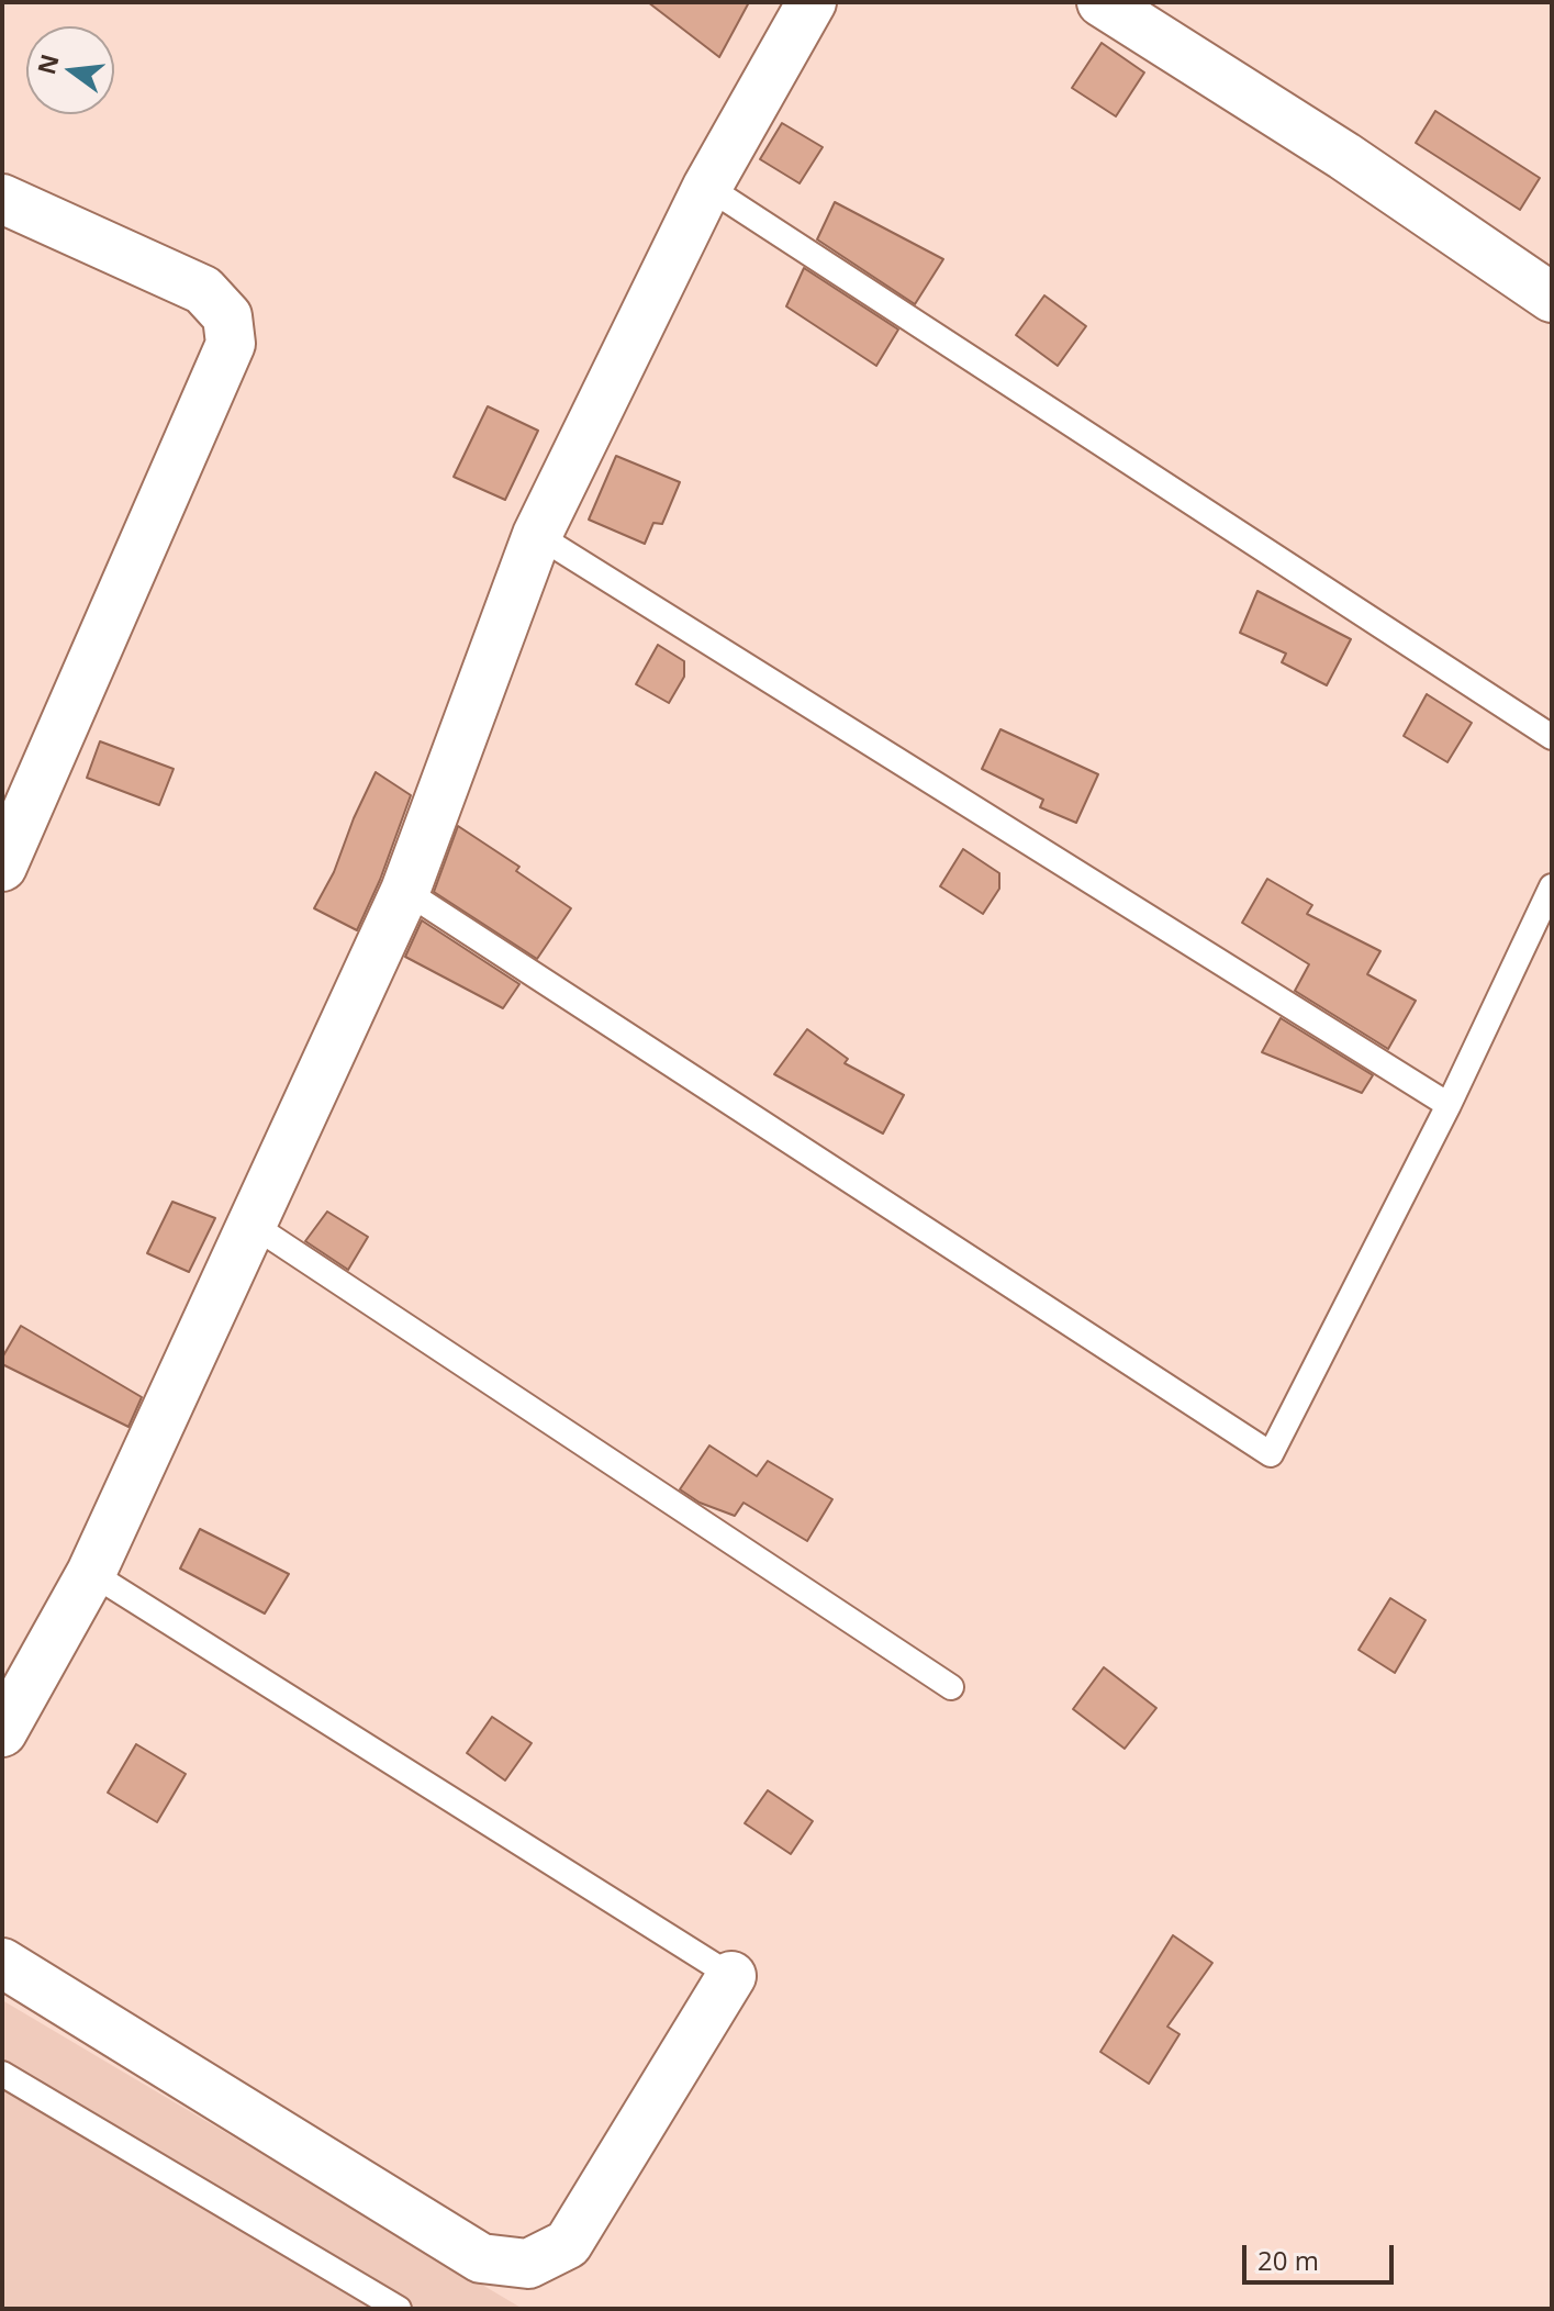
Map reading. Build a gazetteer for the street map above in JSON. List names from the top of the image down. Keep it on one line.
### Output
{"scale_bar":"20 m","north":"left"}
